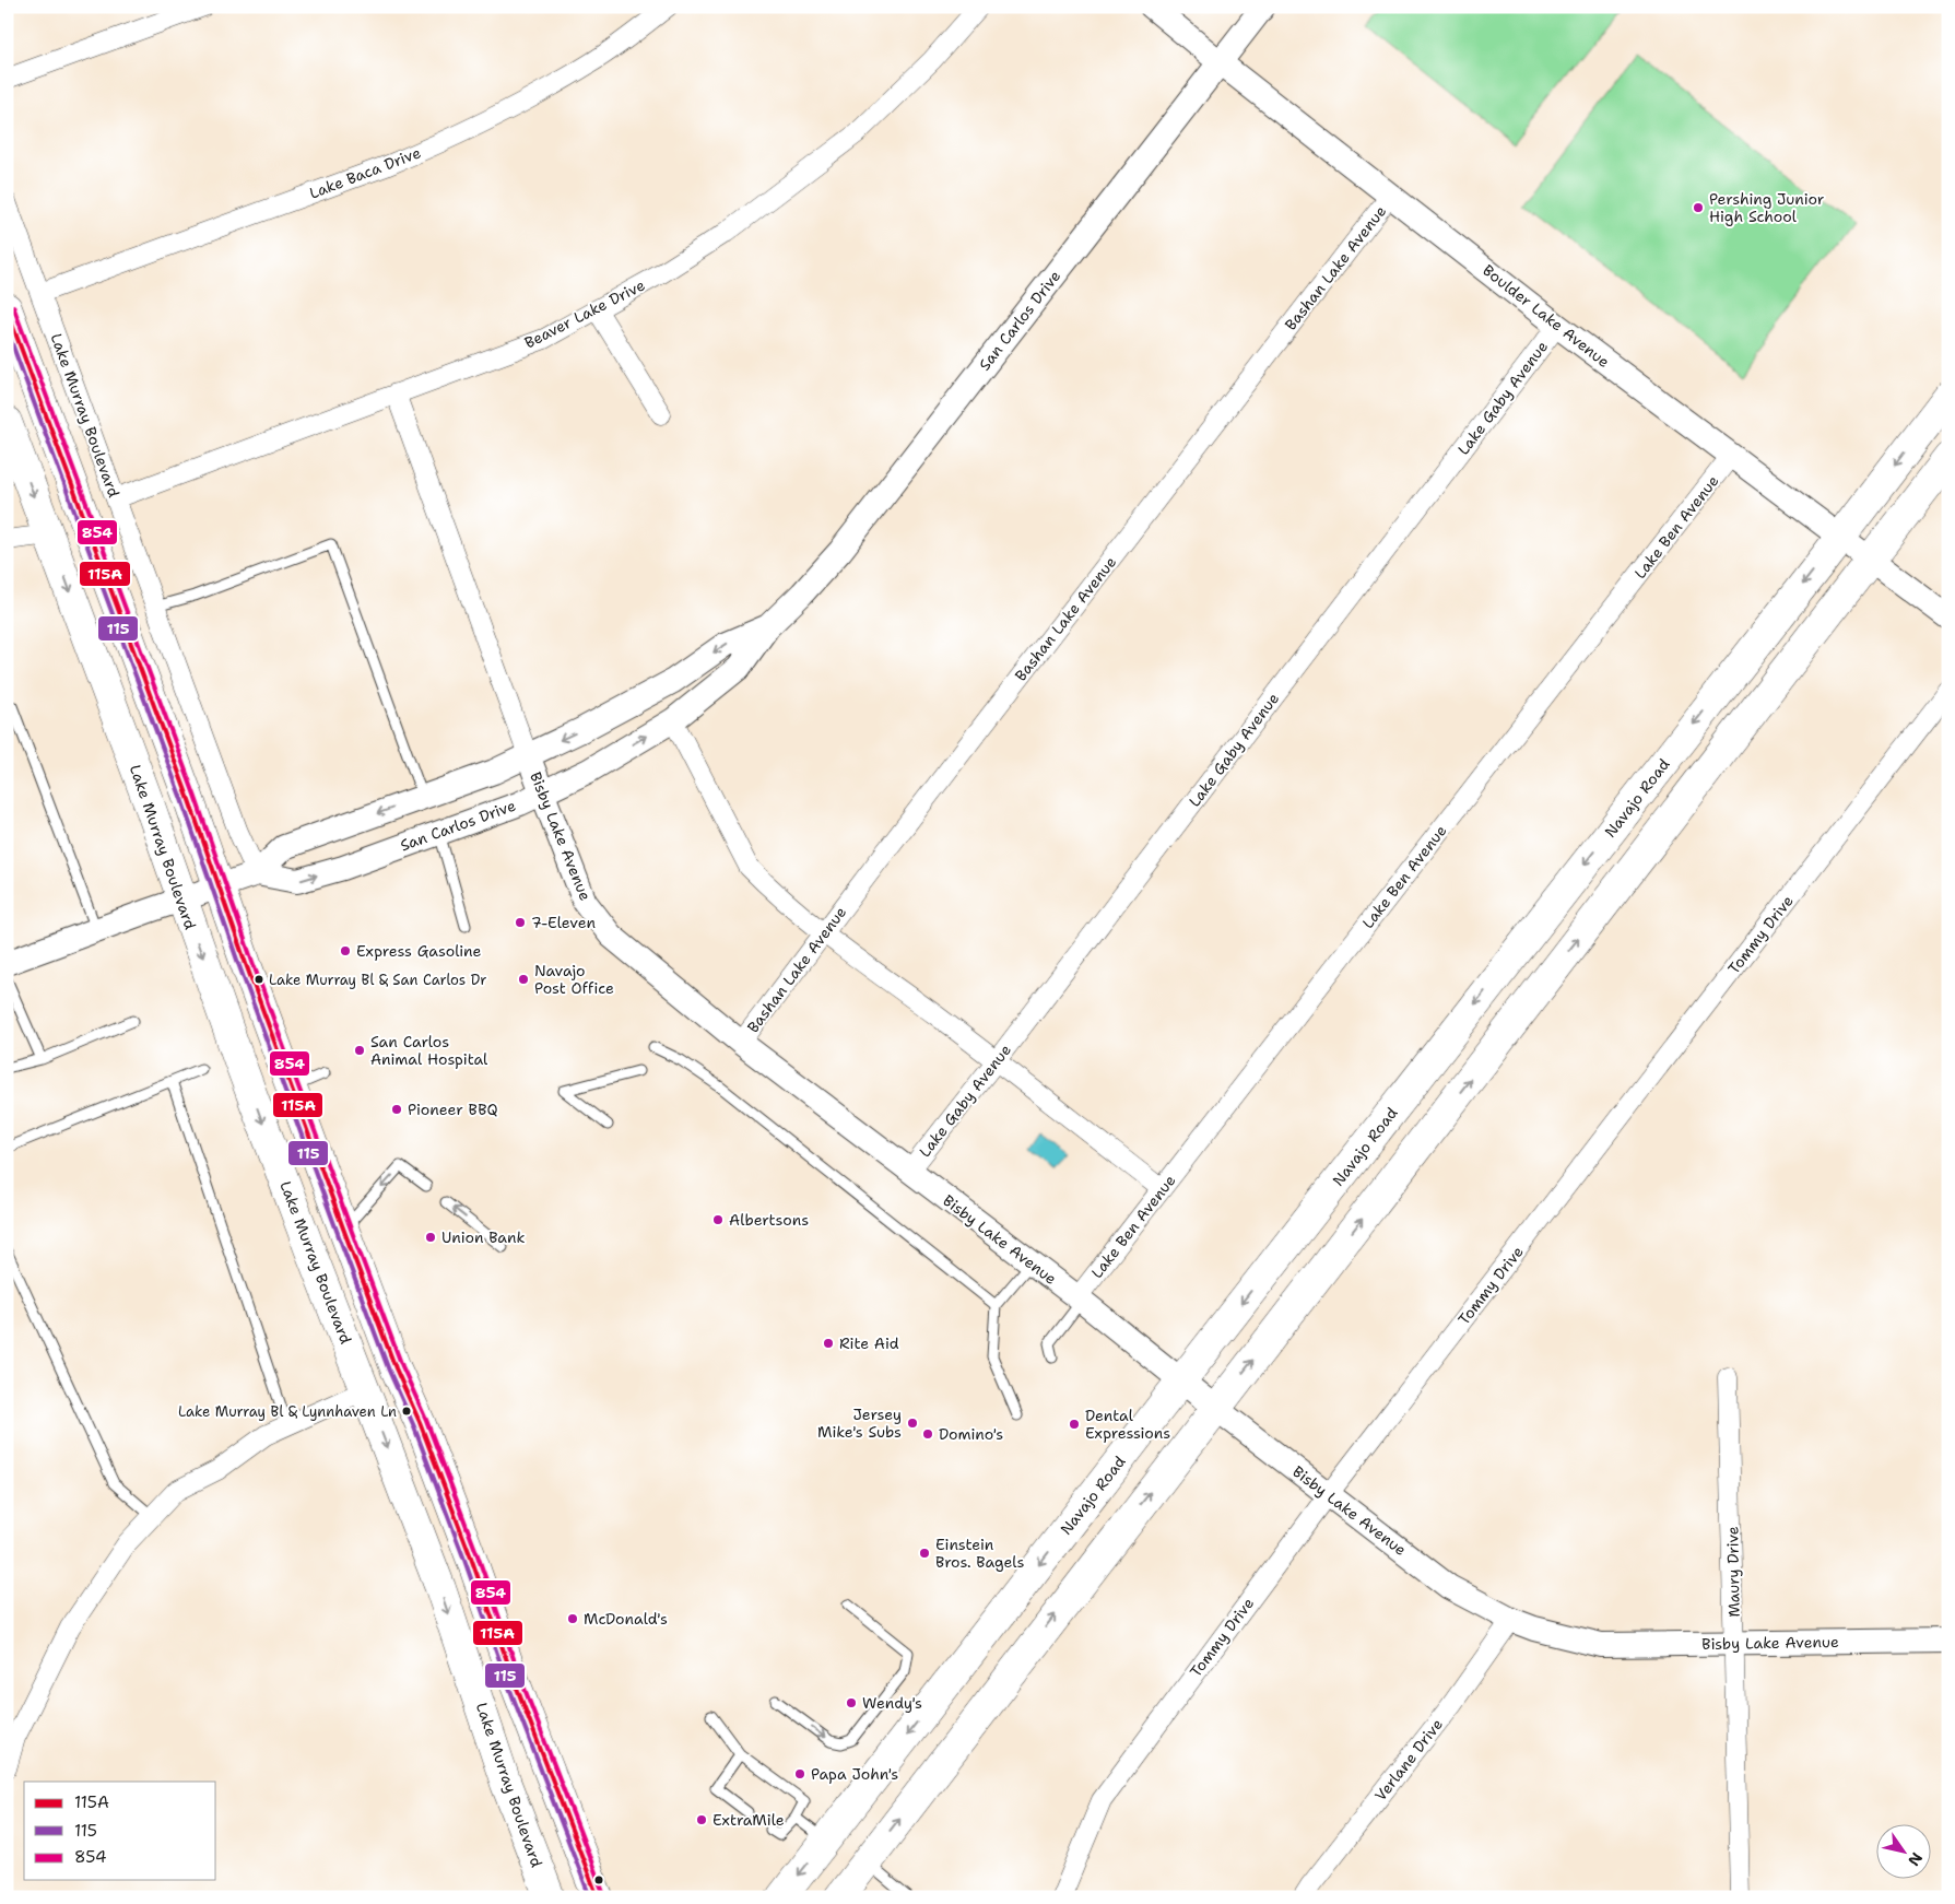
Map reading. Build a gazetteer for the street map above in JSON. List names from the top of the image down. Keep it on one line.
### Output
{"streets":{"main road":["Lake Murray Boulevard","Navajo Road"],"street":["Lake Baca Drive","Bashan Lake Avenue","Beaver Lake Drive","Boulder Lake Avenue","San Carlos Drive","Lake Gaby Avenue","Lake Ben Avenue","Bisby Lake Avenue","Tommy Drive","Maury Drive","Verlane Drive"]},"crossings":[["Lake Baca Drive","Lake Murray Boulevard"],["Bashan Lake Avenue","Boulder Lake Avenue"],["Bashan Lake Avenue","Bisby Lake Avenue"],["Beaver Lake Drive","Lake Murray Boulevard"],["Beaver Lake Drive","Bisby Lake Avenue"],["Boulder Lake Avenue","San Carlos Drive"],["Boulder Lake Avenue","Lake Gaby Avenue"],["Boulder Lake Avenue","Lake Ben Avenue"],["Boulder Lake Avenue","Navajo Road"],["San Carlos Drive","Lake Murray Boulevard"],["San Carlos Drive","Bisby Lake Avenue"],["Lake Gaby Avenue","Bisby Lake Avenue"],["Lake Ben Avenue","Bisby Lake Avenue"],["Navajo Road","Bisby Lake Avenue"],["Bisby Lake Avenue","Tommy Drive"],["Bisby Lake Avenue","Maury Drive"],["Bisby Lake Avenue","Verlane Drive"]],"places":["Pershing Junior High School","7-Eleven","Express Gasoline","Lake Murray Bl & San Carlos Dr","Navajo Post Office","San Carlos Animal Hospital","Pioneer BBQ","Albertsons","Union Bank","Rite Aid","Lake Murray Bl & Lynnhaven Ln","Jersey Mike's Subs","Dental Expressions","Domino's","Einstein Bros. Bagels","McDonald's","Wendy's","Papa John's","ExtraMile"],"lines":["transit line 854","transit line 115A","transit line 115"],"legend":["115A","115","854"],"north":"bottom right"}
